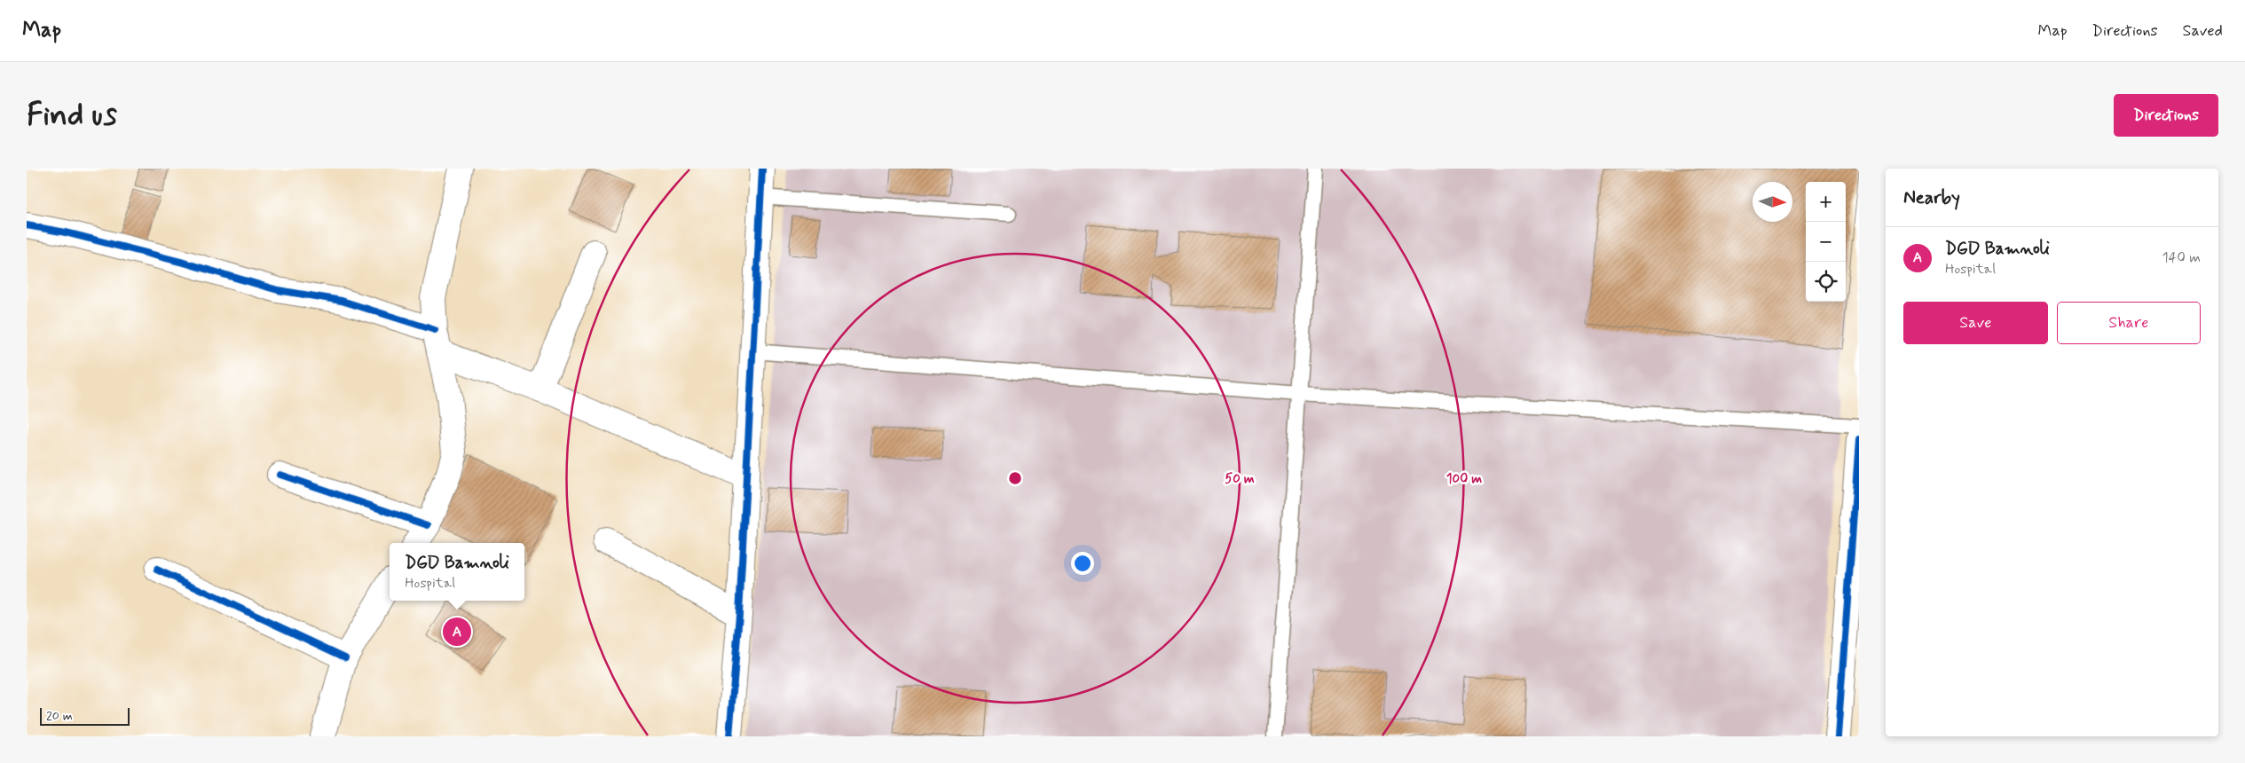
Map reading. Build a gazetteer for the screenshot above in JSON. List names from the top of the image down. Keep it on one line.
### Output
{"scale_bar":"20 m","north":"right","page":{"header":"Map","nav":["Map","Directions","Saved"],"buttons":["Directions",["Save","Share"]],"title":"Find us","heading":"Nearby","map_buttons":["+","−"],"list":[{"mark":"A","name":"DGD Bamnoli","note":"Hospital","value":"140 m"}],"popup":["DGD Bamnoli","Hospital"],"pins":"A","scale":"20 m"},"rings":["50 m","100 m"]}
